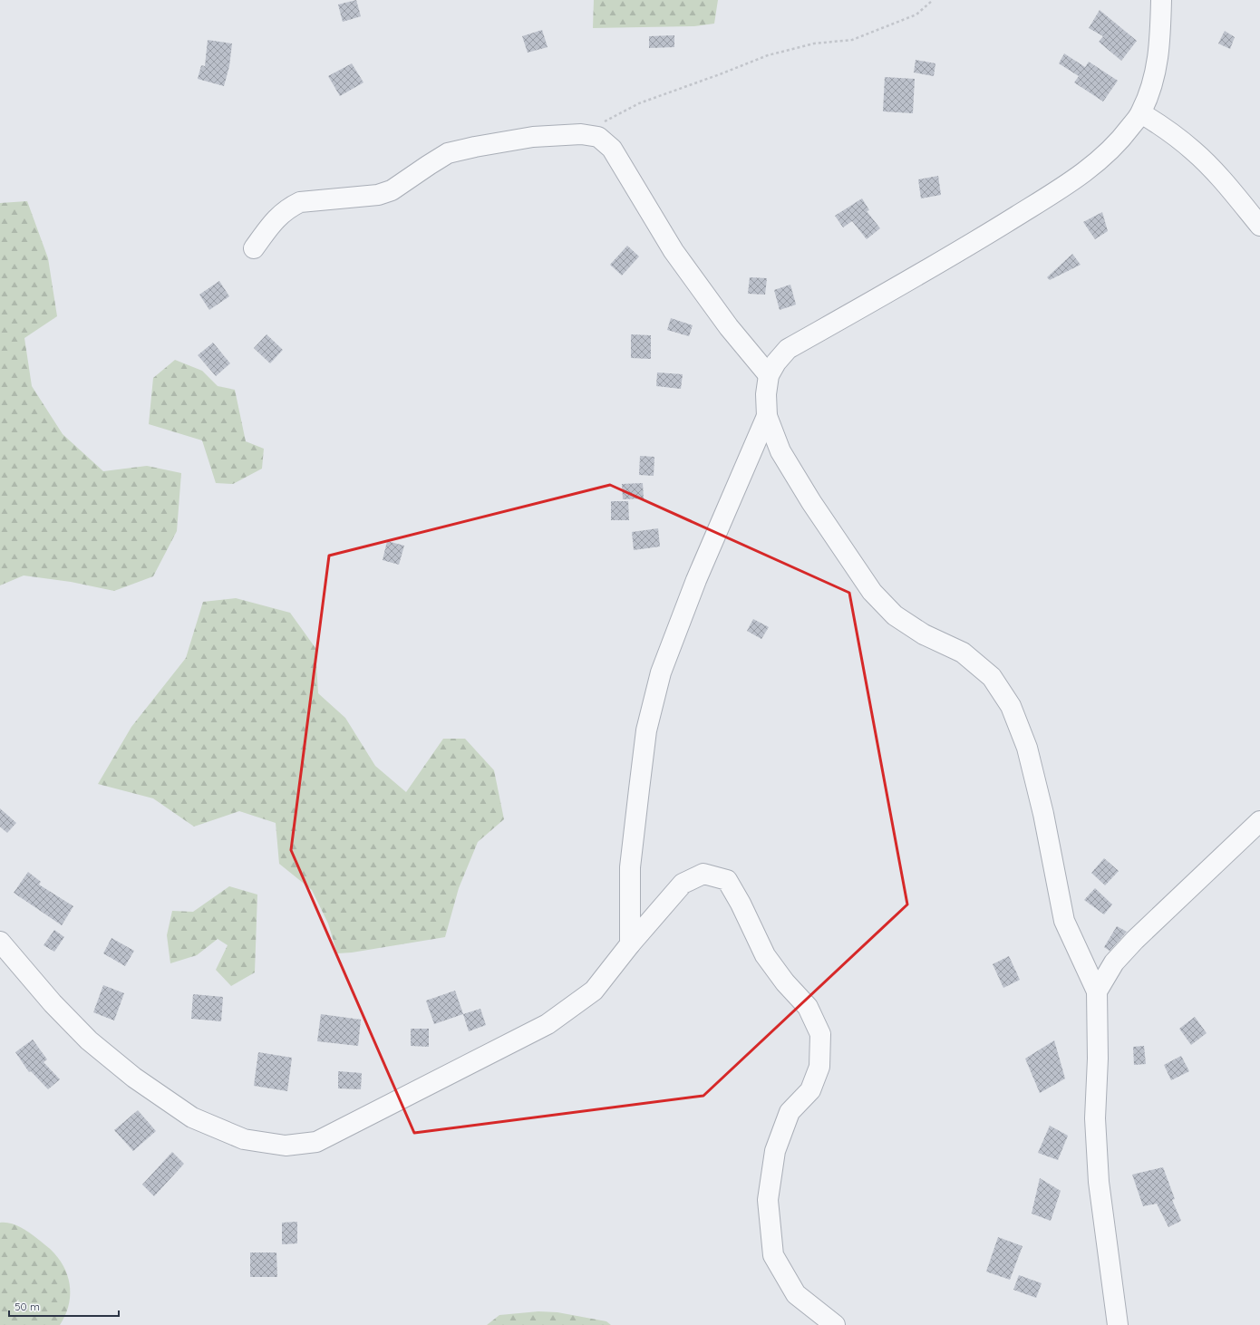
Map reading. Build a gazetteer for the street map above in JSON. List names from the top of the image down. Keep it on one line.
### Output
{"scale_bar":"50 m"}
